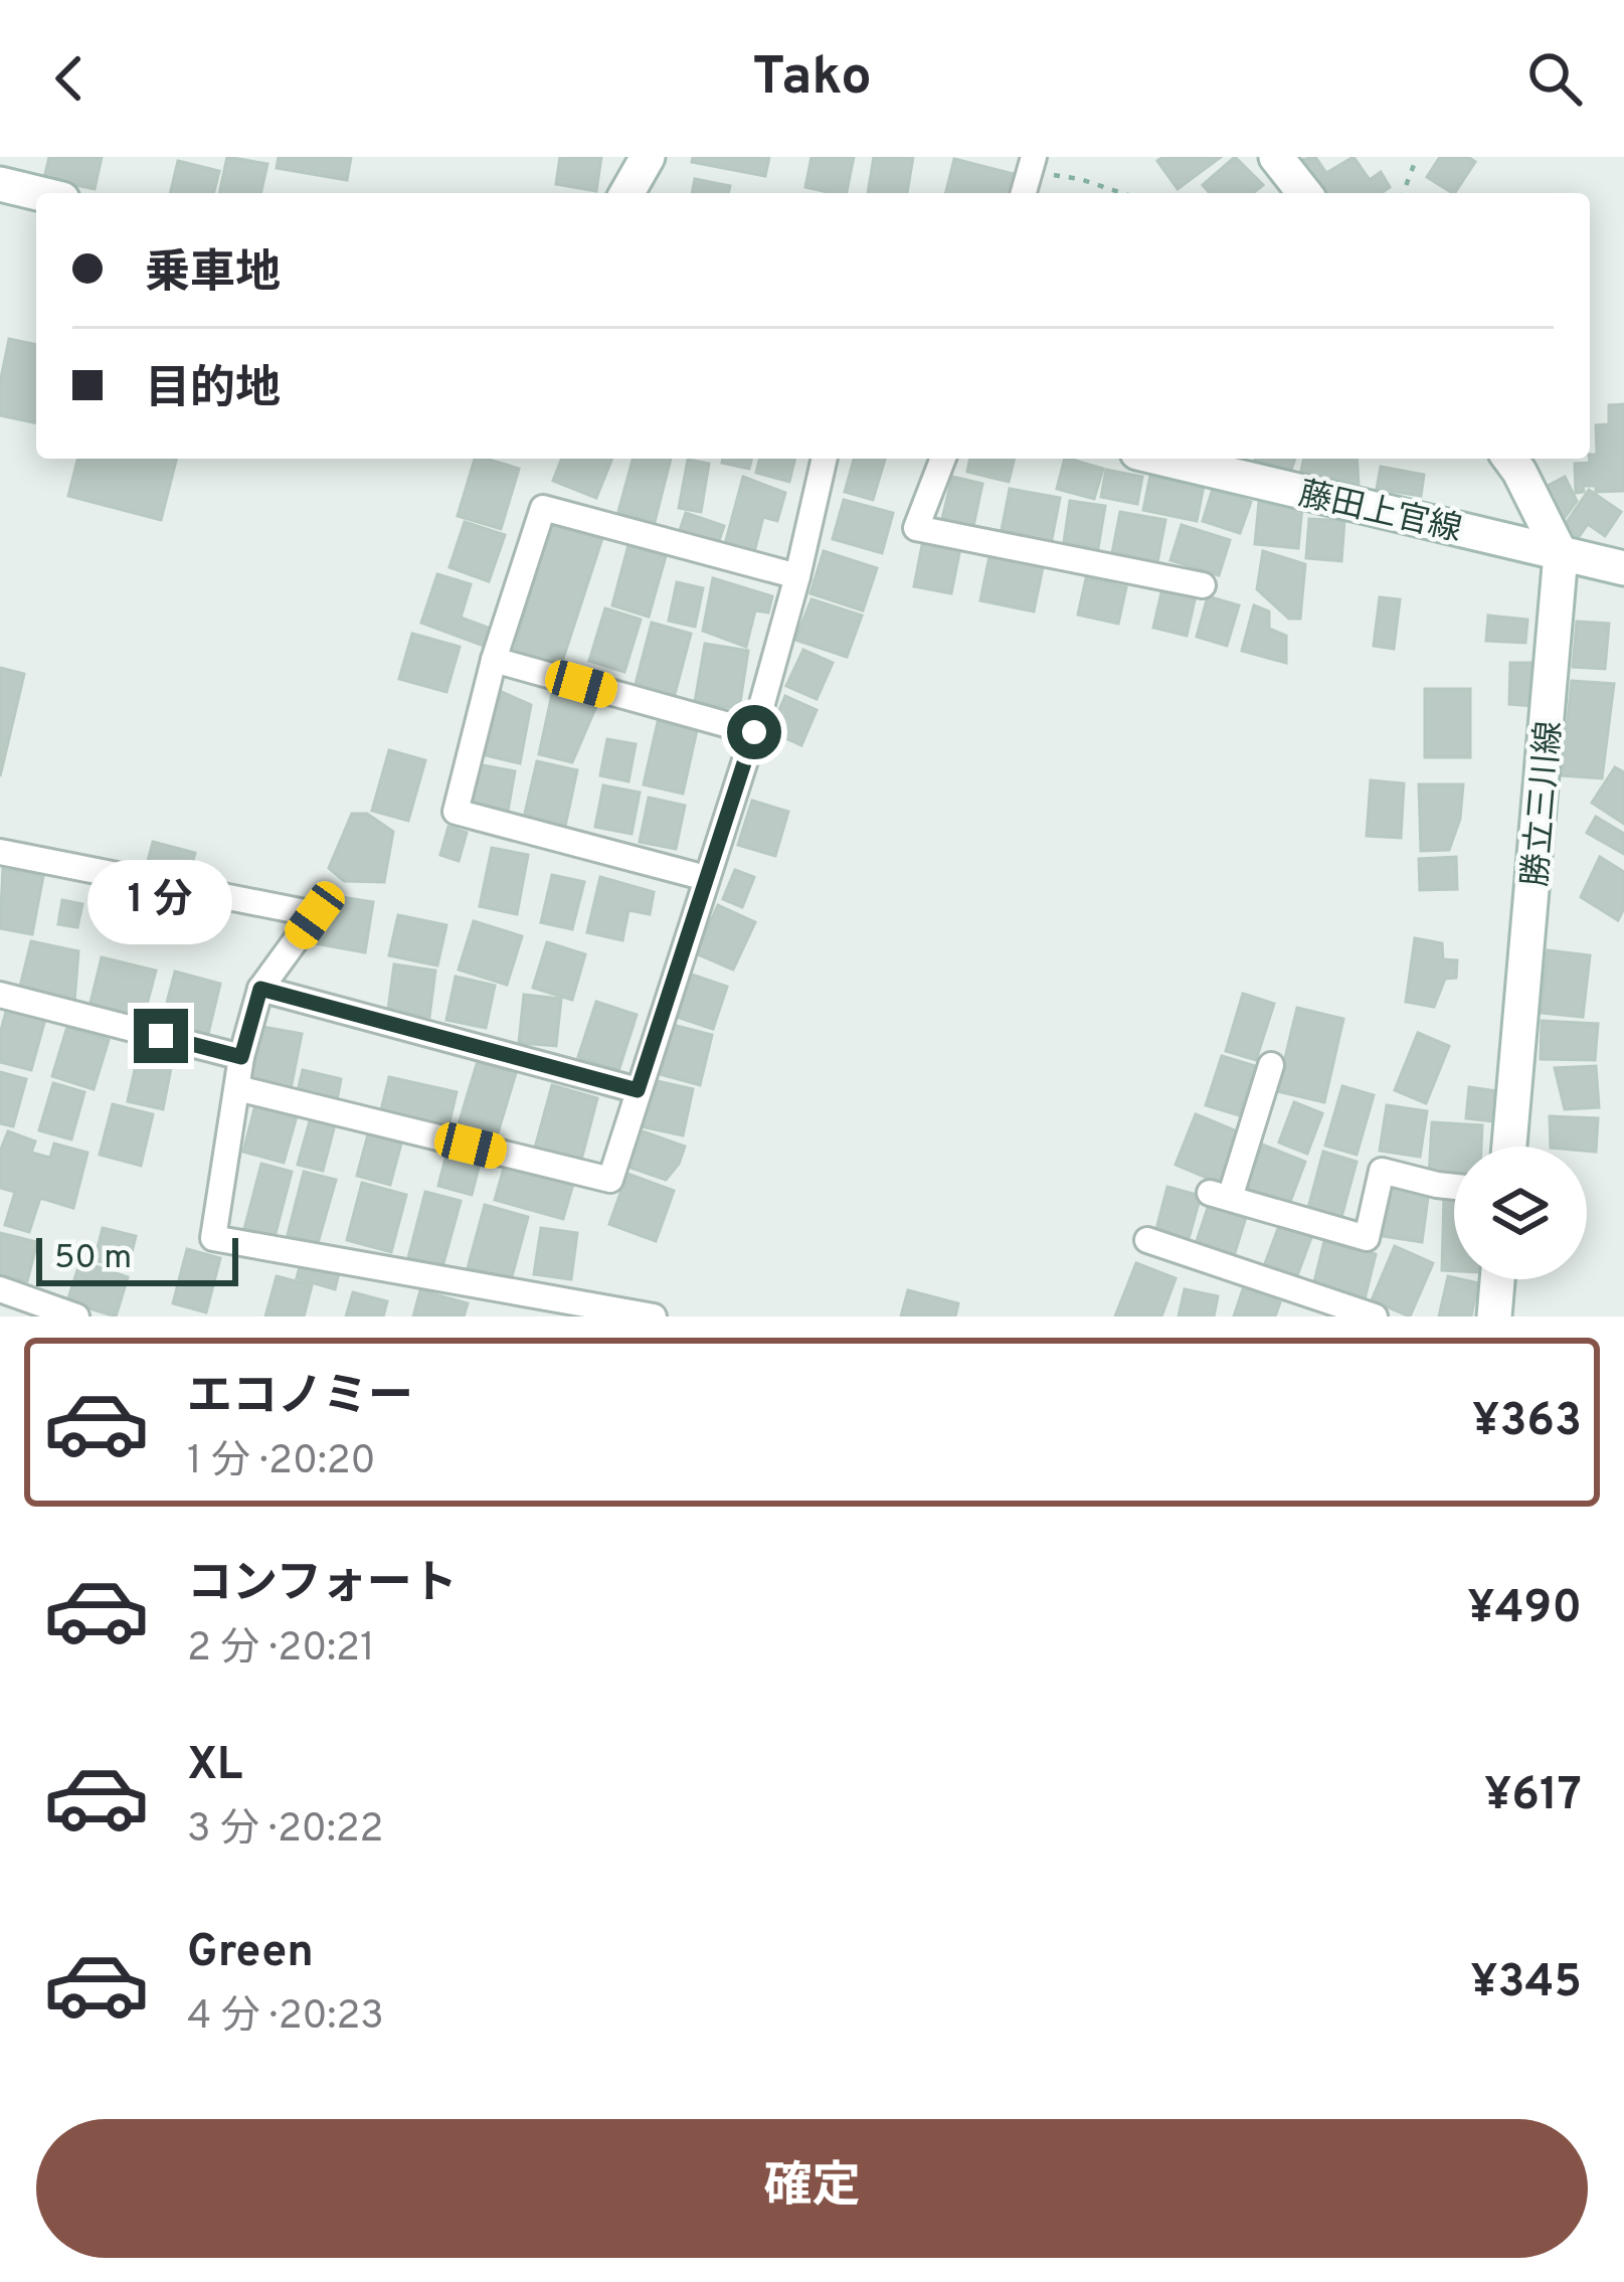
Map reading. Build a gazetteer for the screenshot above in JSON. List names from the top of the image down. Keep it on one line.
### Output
{"streets":{"main road":["藤田上官線","勝立三川線"]},"crossings":[["藤田上官線","勝立三川線"]],"scale_bar":"50 m","page":{"header":"Tako","banner":["乗車地","目的地"],"bubble":"1 分","scale":"50 m","list":[{"name":"エコノミー","note":"1 分 · 20:20","value":"¥363"},{"name":"コンフォート","note":"2 分 · 20:21","value":"¥490"},{"name":"XL","note":"3 分 · 20:22","value":"¥617"},{"name":"Green","note":"4 分 · 20:23","value":"¥345"}],"buttons":"確定"}}
